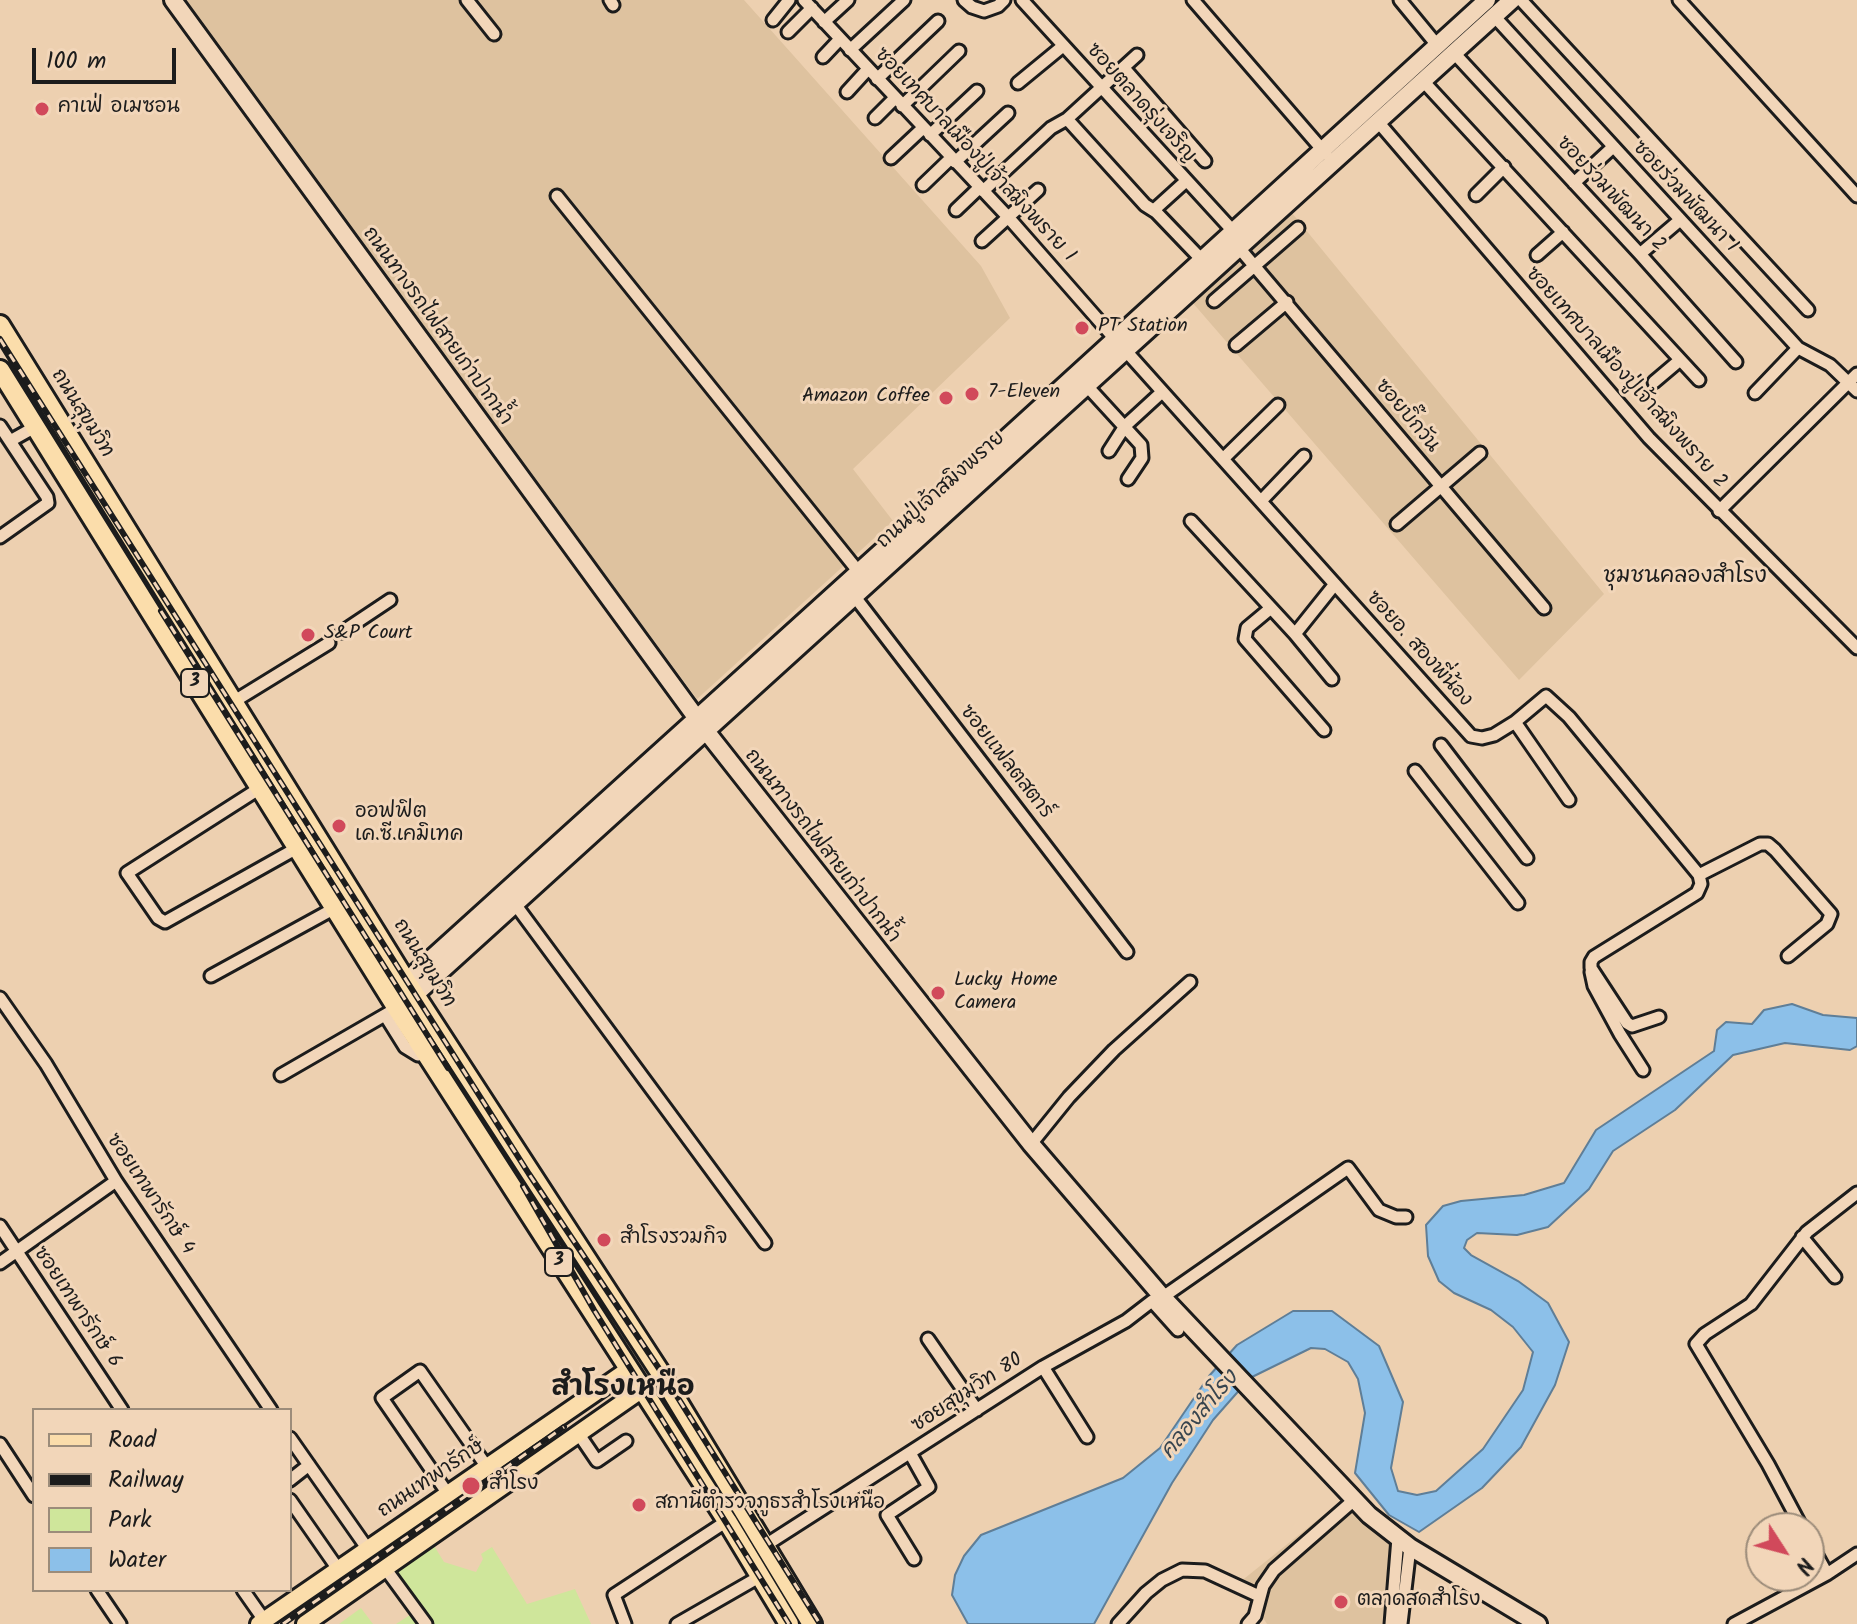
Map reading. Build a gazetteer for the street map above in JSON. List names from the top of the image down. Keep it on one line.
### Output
{"streets":{"highway":["ถนนสุขุมวิท","3"],"main road":["ถนนทางรถไฟสายเก่าปากน้ำ","ถนนปู่เจ้าสมิงพราย","ถนนเทพารักษ์"],"street":["ซอยตลาดรุ่งเจริญ","ซอยเทศบาลเมืองปู่เจ้าสมิงพราย 1","ซอยร่วมพัฒนา 2","ซอยร่วมพัฒนา 1","ซอยเทศบาลเมืองปู่เจ้าสมิงพราย 2","ซอยบิ๊กวัน","ซอยอ. สองพี่น้อง","ซอยแฟลตสตาร์","ซอยเทพารักษ์ 4","ซอยเทพารักษ์ 6","ซอยสุขุมวิท 80"]},"crossings":[["ซอยตลาดรุ่งเจริญ","ถนนปู่เจ้าสมิงพราย"],["ซอยเทศบาลเมืองปู่เจ้าสมิงพราย 1","ถนนปู่เจ้าสมิงพราย"],["ซอยเทศบาลเมืองปู่เจ้าสมิงพราย 1","ซอยอ. สองพี่น้อง"],["ซอยร่วมพัฒนา 2","ถนนปู่เจ้าสมิงพราย"],["ซอยร่วมพัฒนา 1","ถนนปู่เจ้าสมิงพราย"],["ถนนทางรถไฟสายเก่าปากน้ำ","ถนนปู่เจ้าสมิงพราย"],["ถนนทางรถไฟสายเก่าปากน้ำ","ซอยสุขุมวิท 80"],["ซอยเทศบาลเมืองปู่เจ้าสมิงพราย 2","ถนนปู่เจ้าสมิงพราย"],["ถนนสุขุมวิท","ถนนปู่เจ้าสมิงพราย"],["ถนนสุขุมวิท","ถนนเทพารักษ์"],["ซอยบิ๊กวัน","ถนนปู่เจ้าสมิงพราย"],["ถนนปู่เจ้าสมิงพราย","ซอยอ. สองพี่น้อง"],["ถนนปู่เจ้าสมิงพราย","ซอยแฟลตสตาร์"]],"districts":["ชุมชนคลองสำโรง","สำโรงเหนือ"],"water":["คลองสำโรง"],"places":["คาเฟ่ อเมซอน","PT Station","7-Eleven","Amazon Coffee","S&P Court","ออฟฟิต เค.ซี.เคมิเทค","Lucky Home Camera","สำโรงรวมกิจ","สำโรง","สถานีตำรวจภูธรสำโรงเหนือ","ตลาดสดสำโรง"],"legend":["Road","Railway","Park","Water"],"scale_bar":"100 m","north":"bottom right"}
